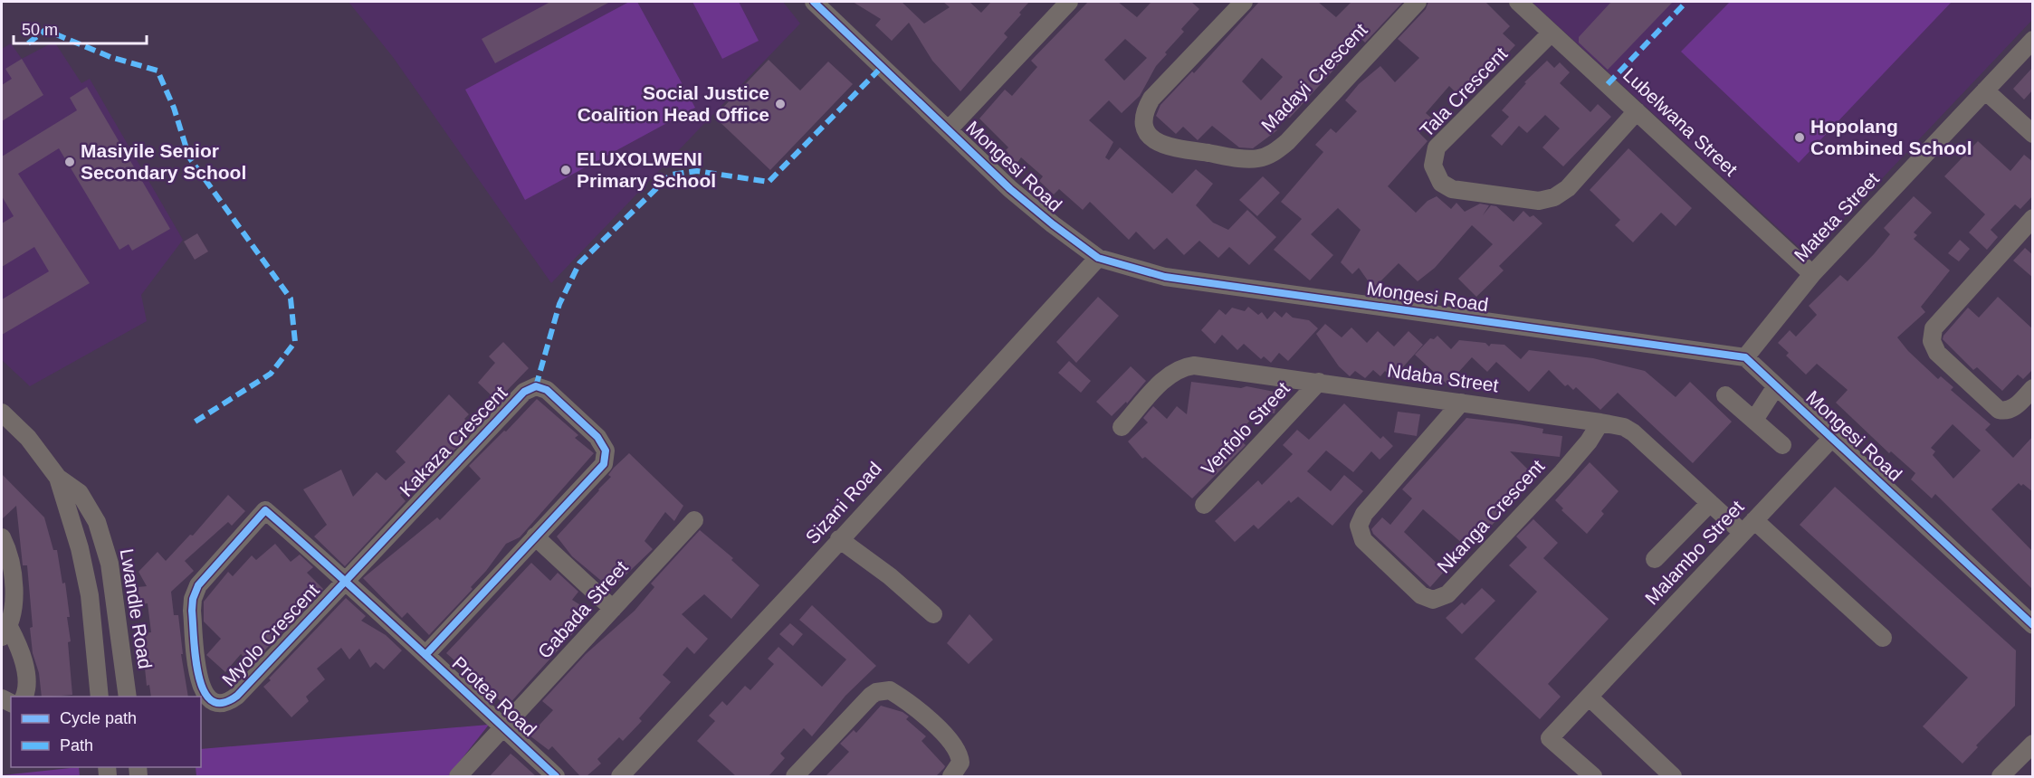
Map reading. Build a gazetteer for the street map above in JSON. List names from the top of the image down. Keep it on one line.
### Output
{"streets":{"street":["Madayi Crescent","Tala Crescent","Lubelwana Street","Mongesi Road","Mateta Street","Ndaba Street","Venfolo Street","Kakaza Crescent","Sizani Road","Nkanga Crescent","Malambo Street","Lwandle Road","Gabada Street","Myolo Crescent","Protea Road"]},"crossings":[["Tala Crescent","Lubelwana Street"],["Lubelwana Street","Mateta Street"],["Mongesi Road","Mateta Street"],["Mongesi Road","Sizani Road"],["Mongesi Road","Malambo Street"],["Ndaba Street","Venfolo Street"],["Ndaba Street","Nkanga Crescent"],["Ndaba Street","Malambo Street"],["Kakaza Crescent","Myolo Crescent"],["Kakaza Crescent","Protea Road"],["Gabada Street","Protea Road"],["Myolo Crescent","Protea Road"]],"places":["Social Justice Coalition Head Office","Hopolang Combined School","Masiyile Senior Secondary School","ELUXOLWENI Primary School"],"legend":["Cycle path","Path"],"scale_bar":"50 m"}
